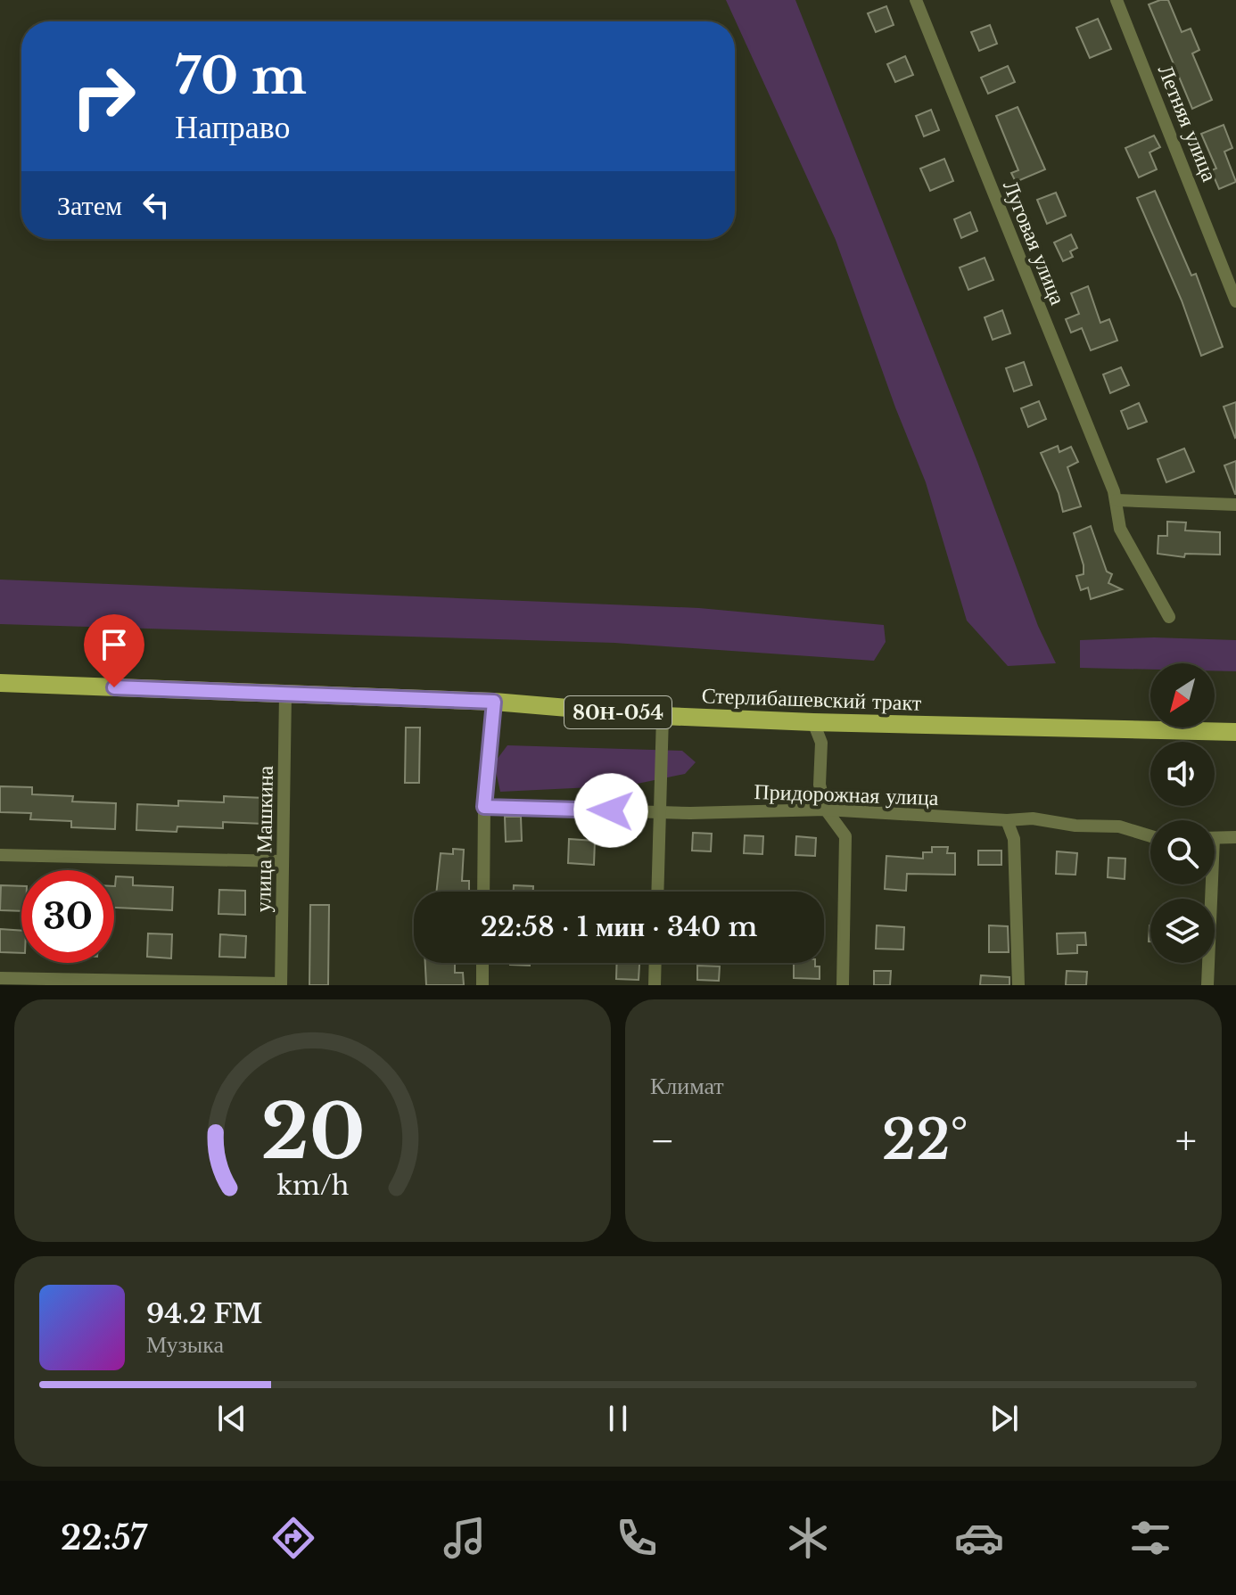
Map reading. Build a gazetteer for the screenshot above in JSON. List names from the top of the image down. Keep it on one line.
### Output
{"streets":{"main road":["Стерлибашевский тракт","80Н-054"],"street":["Летняя улица","Луговая улица","Придорожная улица","улица Машкина"]},"crossings":[["Стерлибашевский тракт","улица Машкина"]],"north":"bottom left","page":{"turn":["70 m","Направо"],"then":"Затем","limit":"30","trip":"22:58 · 1 мин · 340 m","tile":"Климат","heat":["−","22°","+"],"song":["94.2 FM","Музыка"],"tabs":"22:57","gauge":["20","km/h"]}}
